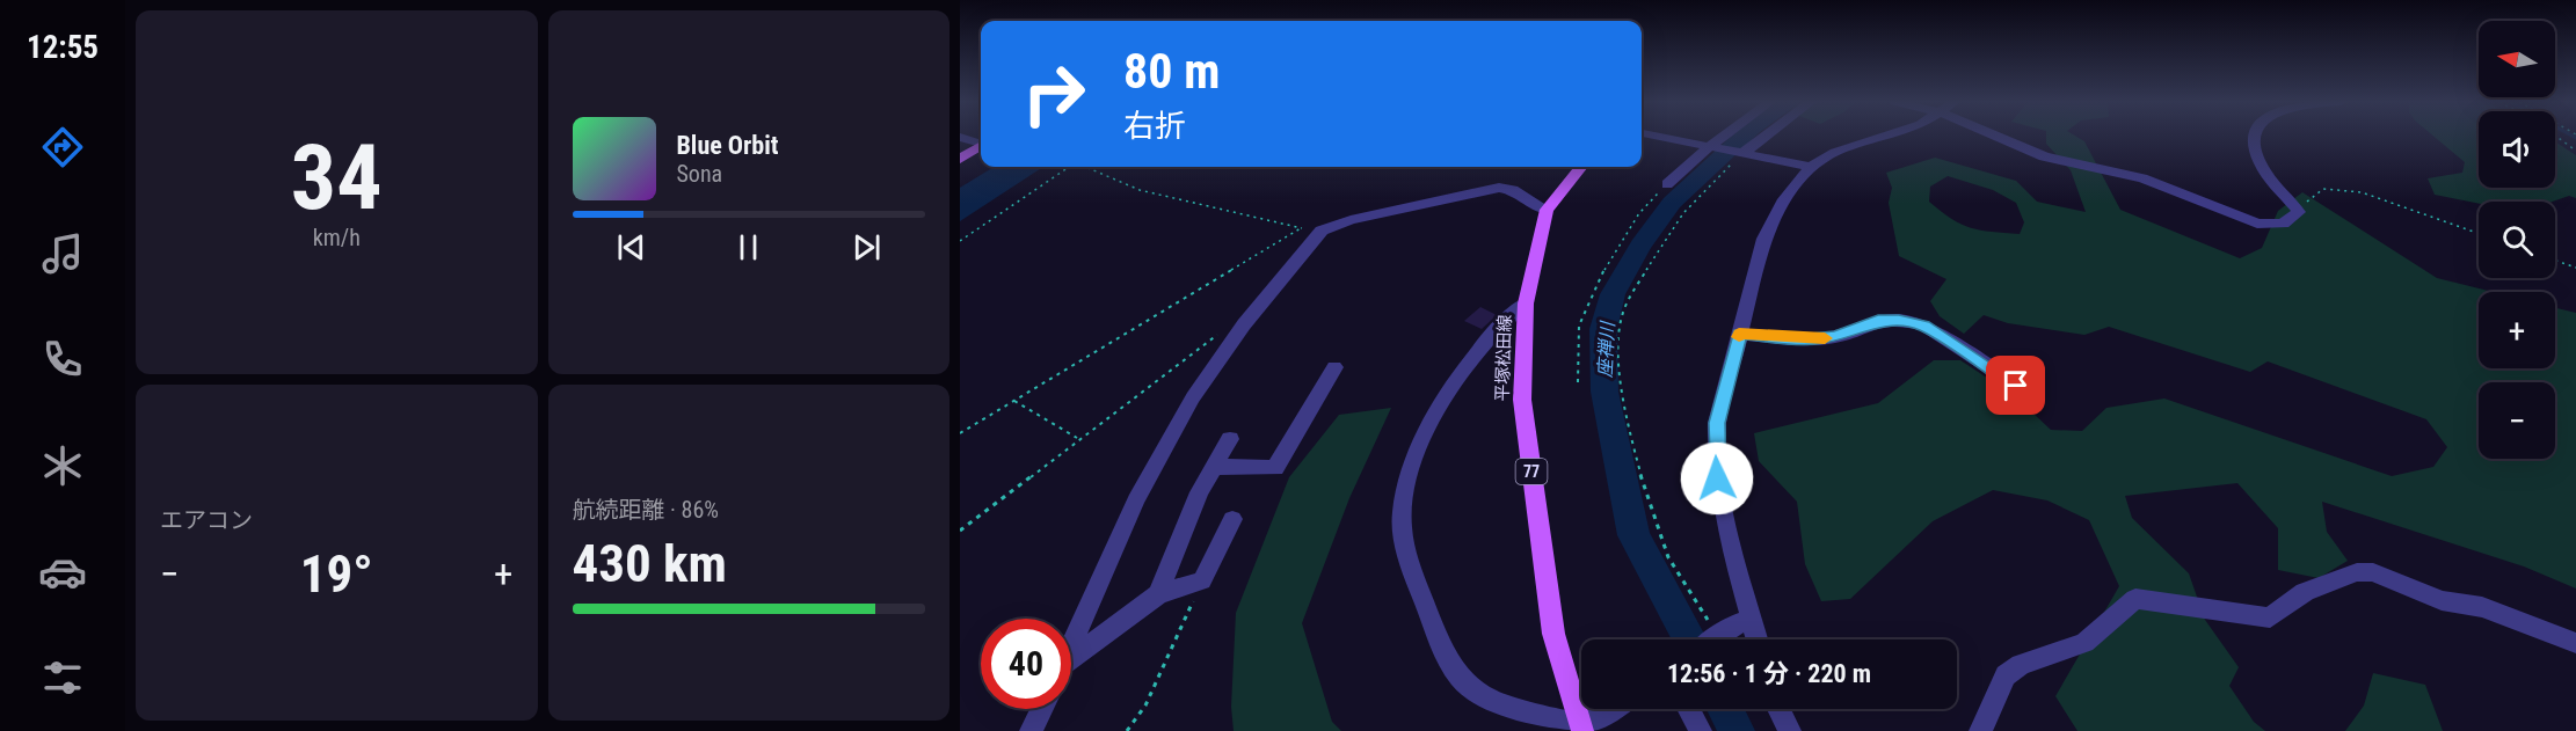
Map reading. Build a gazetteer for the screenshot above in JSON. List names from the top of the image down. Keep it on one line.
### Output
{"streets":{"main road":["平塚松田線","77"]},"water":["座禅川"],"north":"left","page":{"tabs":"12:55","tile":[["34","km/h"],"エアコン",["航続距離 · 86%","430 km"]],"map_buttons":["+","−"],"turn":["80 m","右折"],"song":["Blue Orbit","Sona"],"heat":["−","19°","+"],"limit":"40","trip":"12:56 · 1 分 · 220 m"}}
